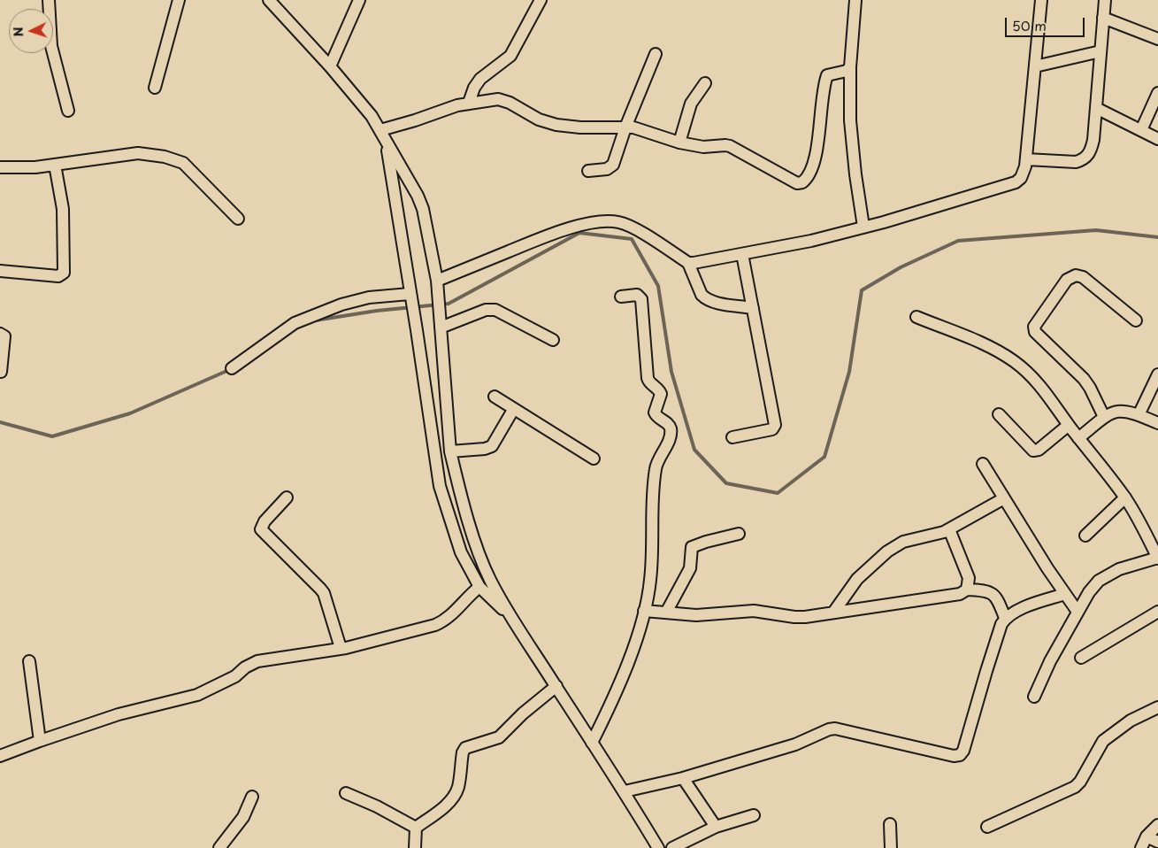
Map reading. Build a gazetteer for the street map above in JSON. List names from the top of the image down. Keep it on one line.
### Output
{"scale_bar":"50 m","north":"left"}
